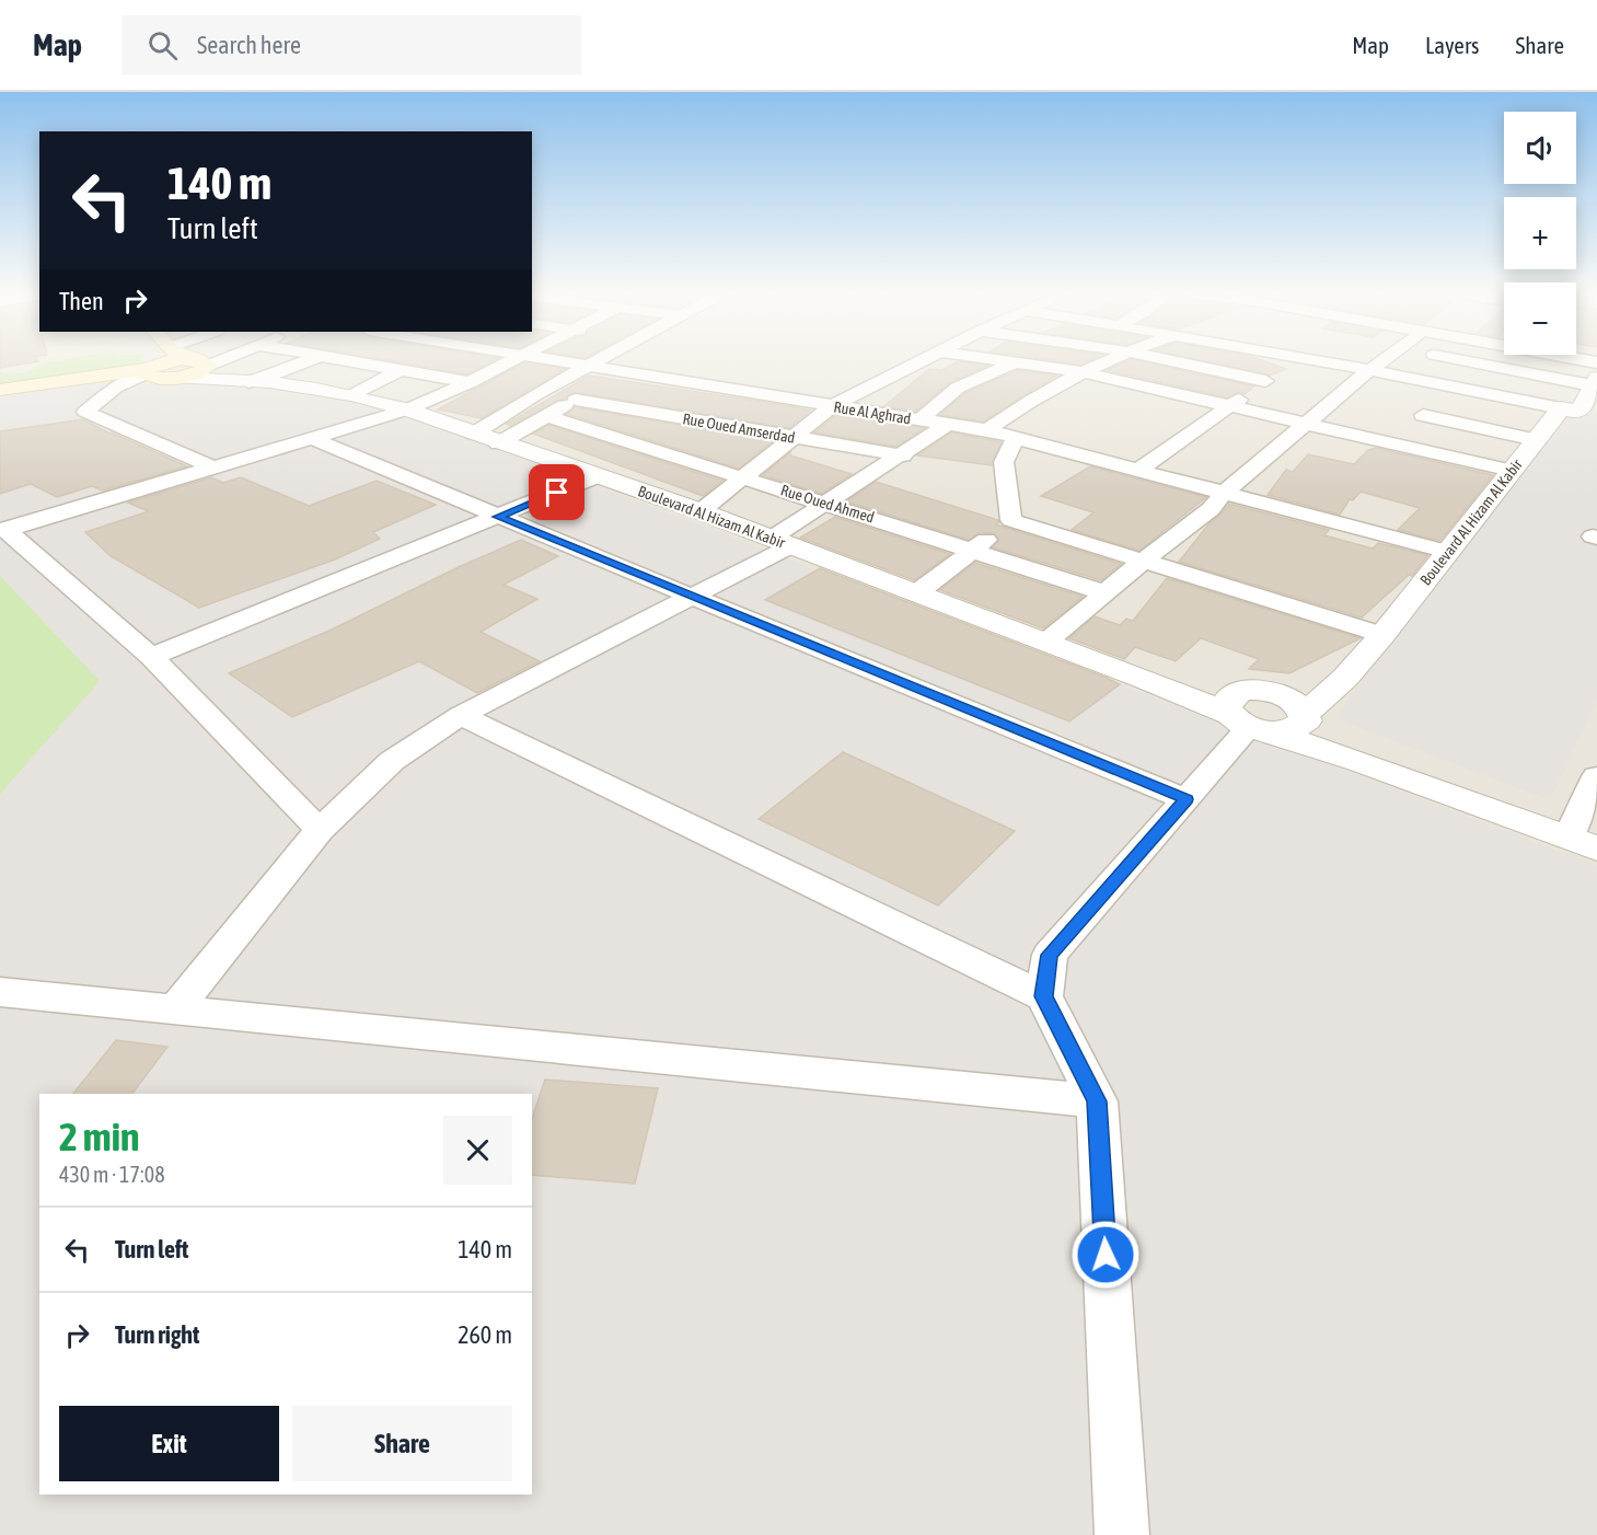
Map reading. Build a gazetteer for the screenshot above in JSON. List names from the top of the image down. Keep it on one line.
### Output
{"streets":{"street":["Rue Al Aghrad","Rue Oued Amserdad","Rue Oued Ahmed","Boulevard Al Hizam Al Kabir"]},"crossings":[["Rue Al Aghrad","Boulevard Al Hizam Al Kabir"]],"page":{"header":"Map","search":"Search here","nav":["Map","Layers","Share"],"map_buttons":["+","−"],"turn":["140 m","Turn left"],"then":"Then","heading":["2 min","430 m · 17:08"],"list":[{"name":"Turn left","value":"140 m"},{"name":"Turn right","value":"260 m"}],"buttons":["Exit","Share"]}}
